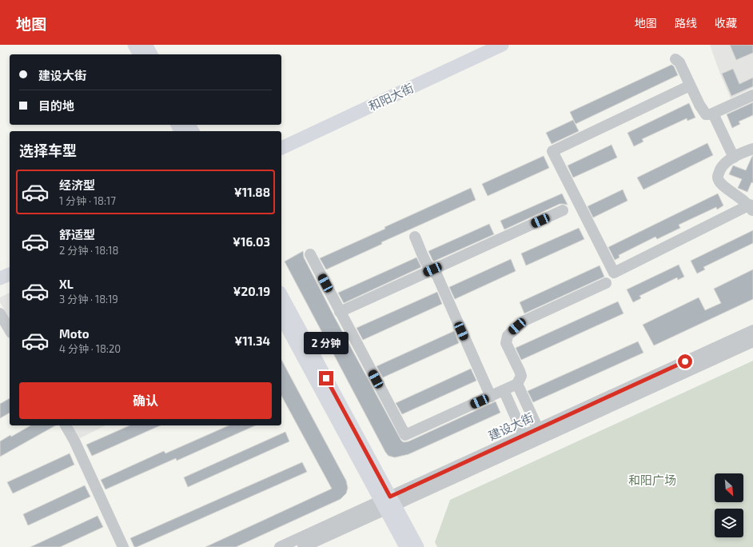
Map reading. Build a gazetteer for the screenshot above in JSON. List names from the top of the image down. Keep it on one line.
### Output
{"streets":{"main road":["和阳大街"],"street":["建设大街"]},"parks":["和阳广场"],"north":"bottom right","page":{"header":"地图","nav":["地图","路线","收藏"],"banner":["建设大街","目的地"],"heading":"选择车型","list":[{"name":"经济型","note":"1 分钟 · 18:17","value":"¥11.88"},{"name":"舒适型","note":"2 分钟 · 18:18","value":"¥16.03"},{"name":"XL","note":"3 分钟 · 18:19","value":"¥20.19"},{"name":"Moto","note":"4 分钟 · 18:20","value":"¥11.34"}],"bubble":"2 分钟","buttons":"确认"}}
